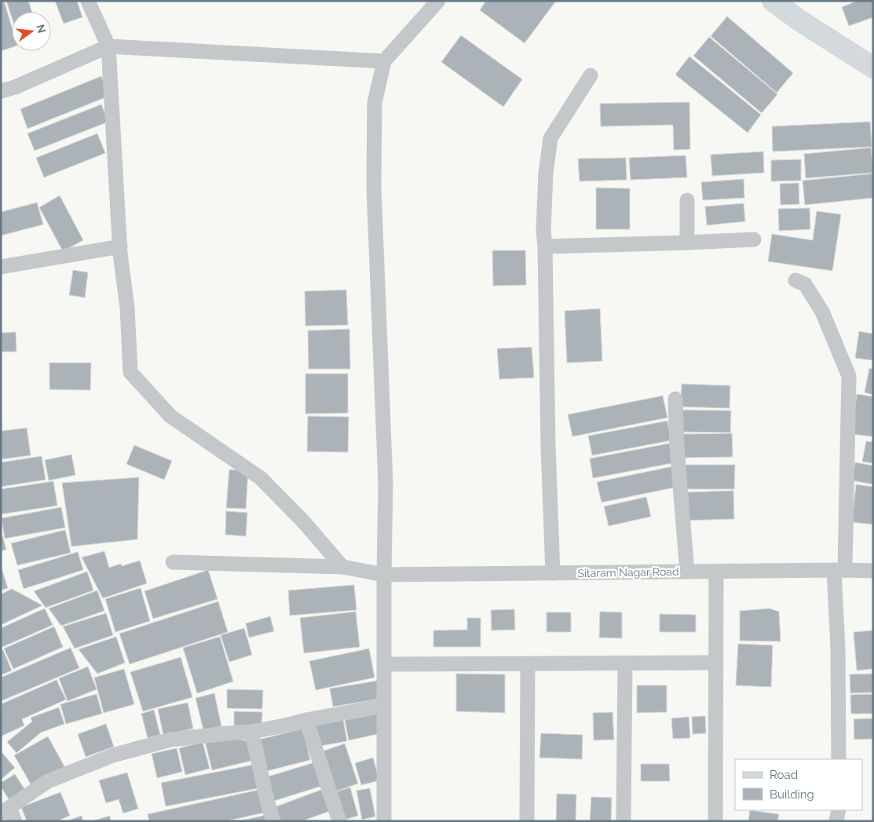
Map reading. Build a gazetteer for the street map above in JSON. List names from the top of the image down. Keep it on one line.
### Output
{"streets":{"street":["Sitaram Nagar Road"]},"legend":["Road","Building"],"north":"right"}
